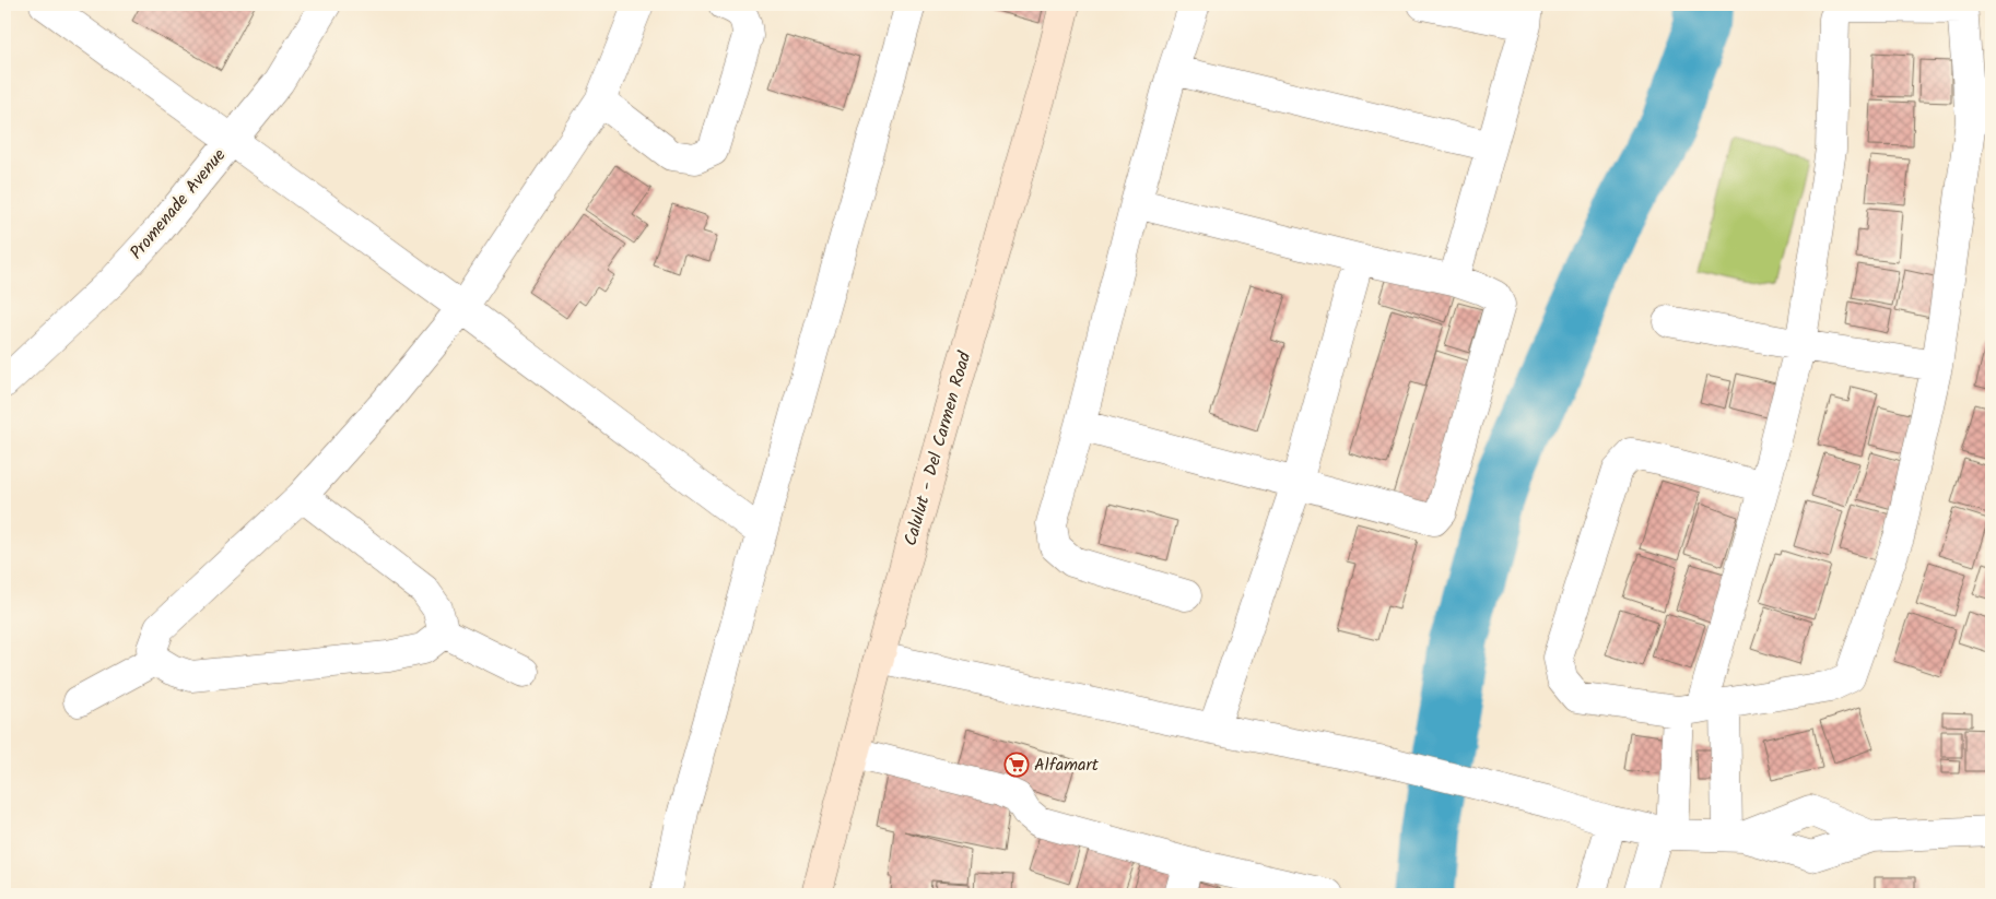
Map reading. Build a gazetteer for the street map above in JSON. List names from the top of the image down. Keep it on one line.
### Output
{"streets":{"main road":["Calulut - Del Carmen Road"],"street":["Promenade Avenue"]},"places":{"supermarket":["Alfamart"]}}
